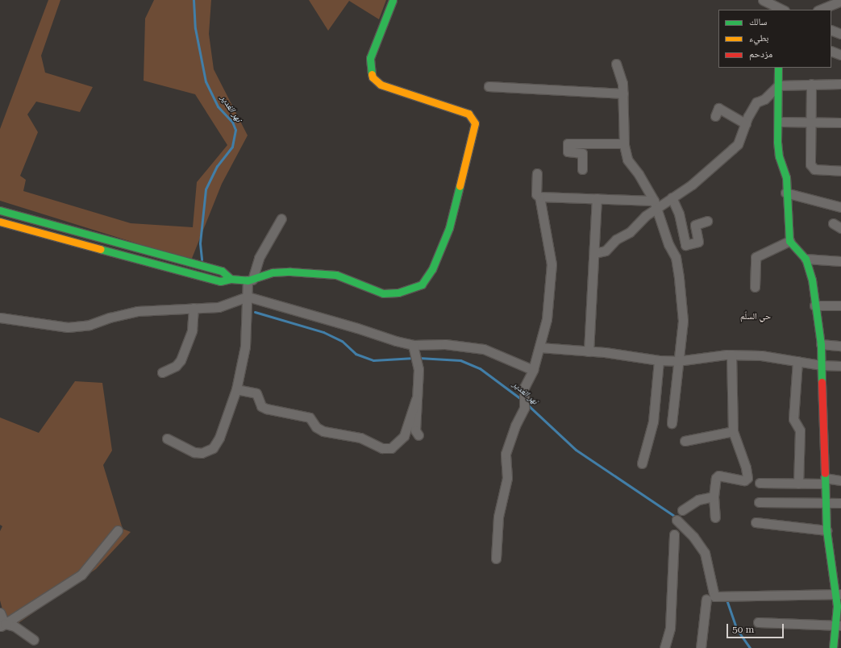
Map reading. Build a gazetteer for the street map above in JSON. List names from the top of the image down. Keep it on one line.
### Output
{"districts":["حي السلّم"],"water":["نهر الغدير"],"legend":["سالك","بطيء","مزدحم"],"scale_bar":"50 m"}
